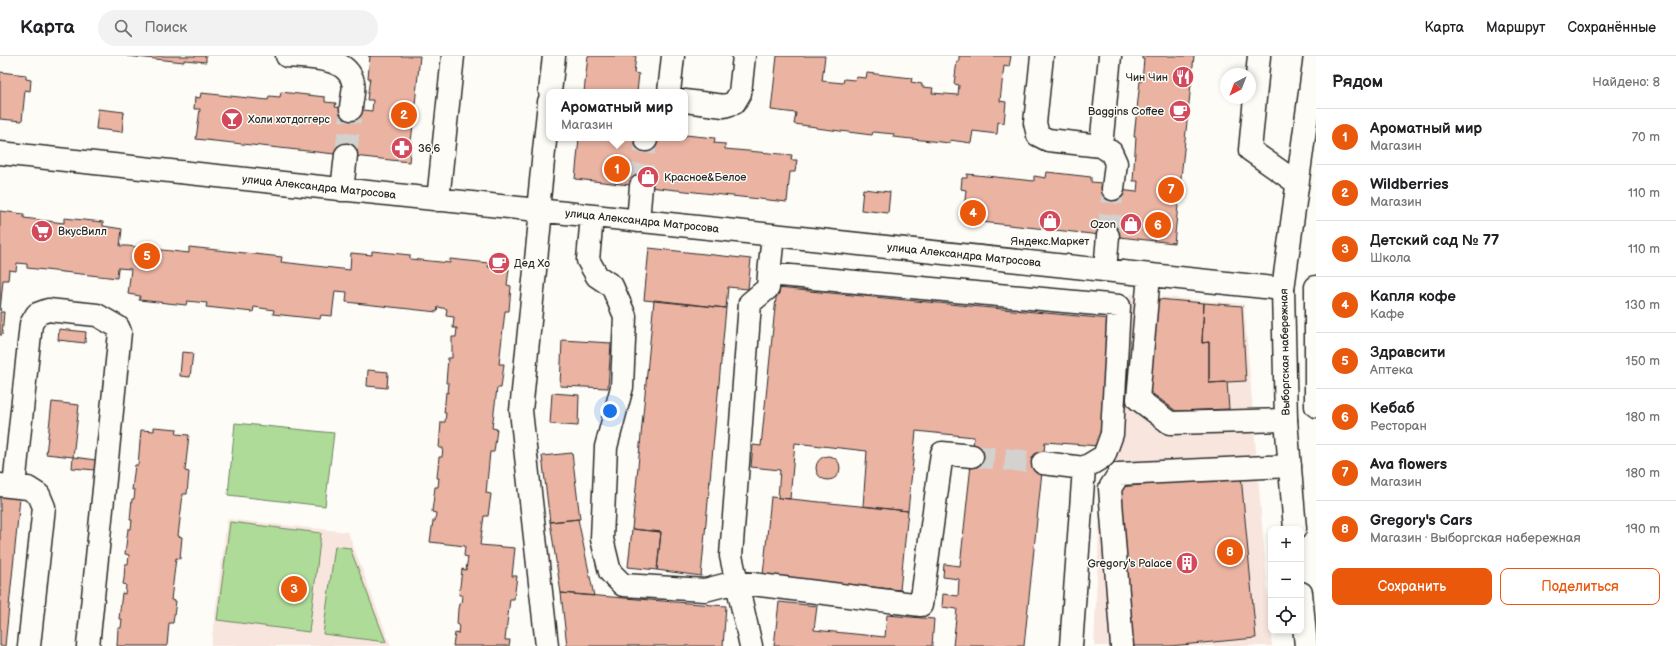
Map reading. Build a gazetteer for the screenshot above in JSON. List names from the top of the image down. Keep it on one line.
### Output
{"streets":{"street":["улица Александра Матросова","Выборгская набережная"]},"crossings":[["улица Александра Матросова","Выборгская набережная"]],"places":{"restaurant":["Чин Чин"],"cafe":["Baggins Coffee","Дед Хо"],"bar":["Холи хотдоггерс"],"pharmacy":["36,6"],"shop":["Красное&Белое","Яндекс.Маркет","Ozon"],"supermarket":["ВкусВилл"],"building":["Gregory's Palace"]},"north":"bottom left","page":{"header":"Карта","search":"Поиск","nav":["Карта","Маршрут","Сохранённые"],"heading":["Рядом","Найдено: 8"],"popup":["Ароматный мир","Магазин"],"pins":["2","1","7","4","6","5","8","3"],"list":[{"mark":"1","name":"Ароматный мир","note":"Магазин","value":"70 m"},{"mark":"2","name":"Wildberries","note":"Магазин","value":"110 m"},{"mark":"3","name":"Детский сад № 77","note":"Школа","value":"110 m"},{"mark":"4","name":"Капля кофе","note":"Кафе","value":"130 m"},{"mark":"5","name":"Здравсити","note":"Аптека","value":"150 m"},{"mark":"6","name":"Кебаб","note":"Ресторан","value":"180 m"},{"mark":"7","name":"Ava flowers","note":"Магазин","value":"180 m"},{"mark":"8","name":"Gregory's Cars","note":"Магазин · Выборгская набережная","value":"190 m"}],"map_buttons":["+","−"],"buttons":["Сохранить","Поделиться"]}}
